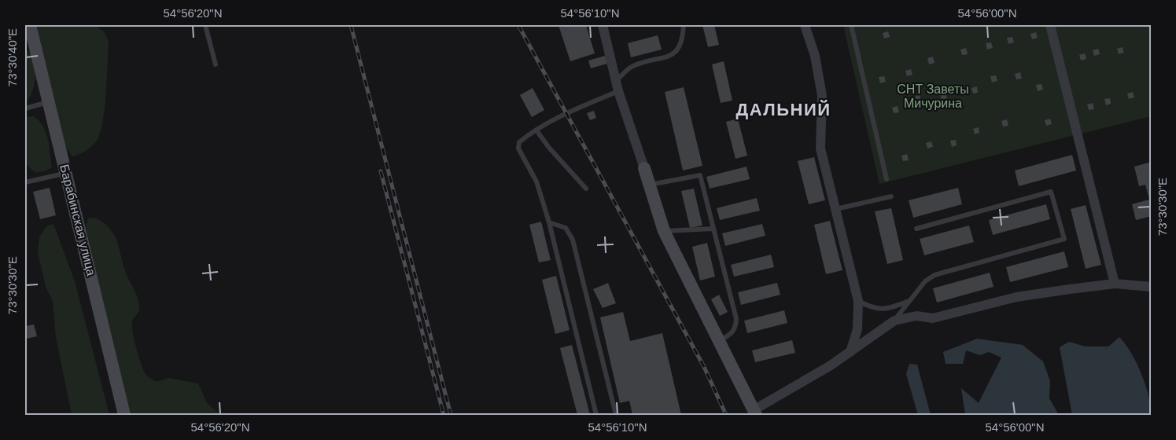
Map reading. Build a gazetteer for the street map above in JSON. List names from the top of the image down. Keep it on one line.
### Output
{"streets":{"street":["Барабинская улица"]},"districts":["ДАЛЬНИЙ"],"parks":["СНТ Заветы Мичурина"],"coordinates":["54°56'20\"N","54°56'10\"N","54°56'00\"N","73°30'40\"E","73°30'30\"E"]}
